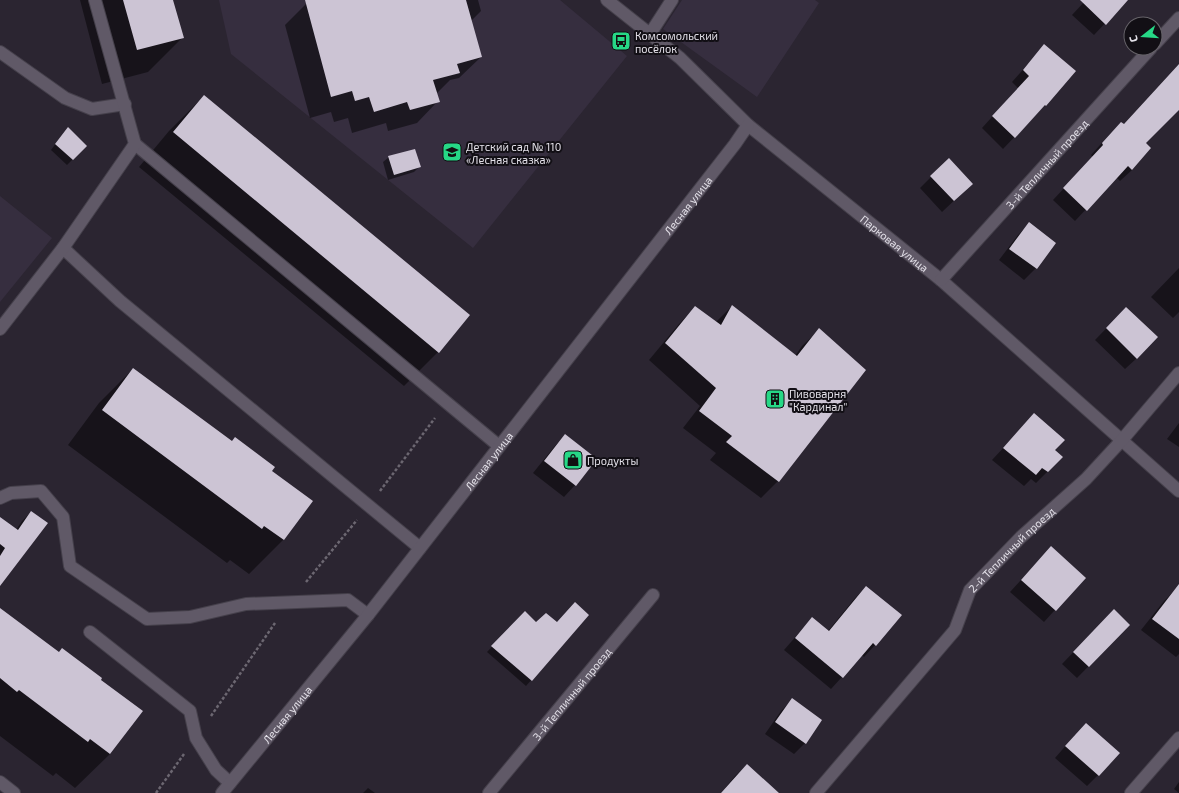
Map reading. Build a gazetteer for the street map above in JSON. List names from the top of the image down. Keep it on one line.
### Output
{"streets":{"street":["3-й Тепличный проезд","Лесная улица","Парковая улица","2-й Тепличный проезд"]},"crossings":[["3-й Тепличный проезд","Парковая улица"],["Лесная улица","Парковая улица"],["Парковая улица","2-й Тепличный проезд"]],"places":{"bus stop":["Комсомольский посёлок"],"school or university":["Детский сад № 110 «Лесная сказка»"],"building":["Пивоварня \"Кардинал\""],"shop":["Продукты"]},"north":"left"}
